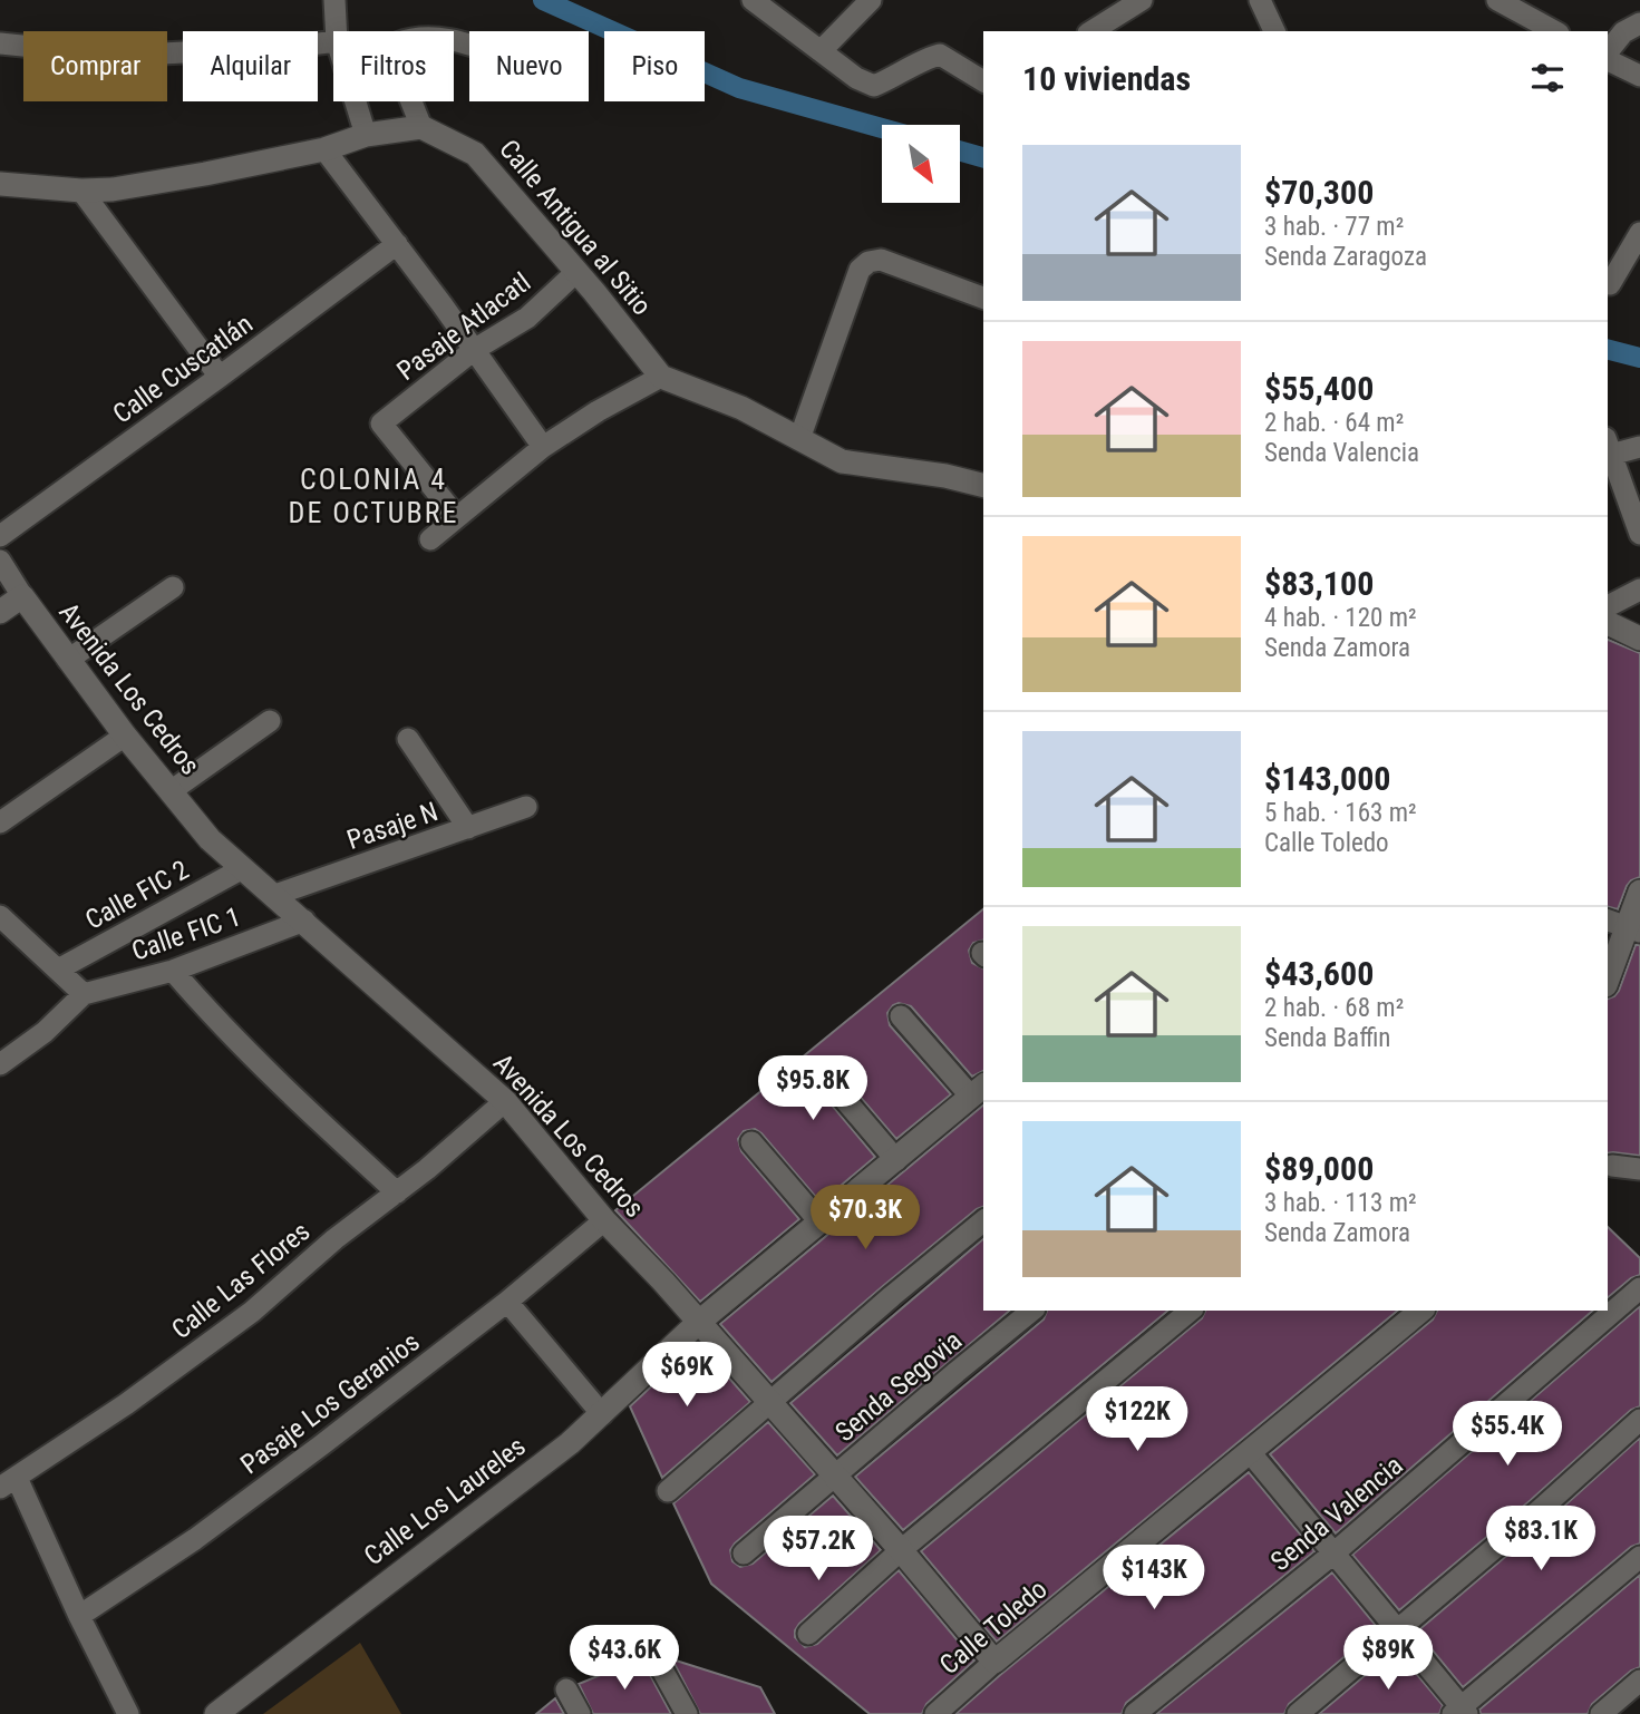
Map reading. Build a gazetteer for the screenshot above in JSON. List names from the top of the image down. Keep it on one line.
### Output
{"streets":{"street":["Calle Antigua al Sitio","Pasaje Atlacatl","Calle Cuscatlán","Avenida Los Cedros","Pasaje N","Calle FIC 2","Calle FIC 1","Calle Las Flores","Senda Segovia","Pasaje Los Geranios","Calle Los Laureles","Senda Valencia","Calle Toledo"]},"crossings":[["Calle Antigua al Sitio","Pasaje Atlacatl"],["Avenida Los Cedros","Pasaje N"],["Avenida Los Cedros","Calle FIC 2"],["Avenida Los Cedros","Calle FIC 1"],["Avenida Los Cedros","Calle Las Flores"],["Avenida Los Cedros","Senda Segovia"],["Avenida Los Cedros","Pasaje Los Geranios"],["Avenida Los Cedros","Calle Los Laureles"],["Avenida Los Cedros","Calle Toledo"]],"districts":["COLONIA 4 DE OCTUBRE"],"north":"bottom right","page":{"chip":["Comprar","Alquilar","Filtros","Nuevo","Piso"],"heading":"10 viviendas","list":[{"name":"$70,300","note":"3 hab. · 77 m² · Senda Zaragoza"},{"name":"$55,400","note":"2 hab. · 64 m² · Senda Valencia"},{"name":"$83,100","note":"4 hab. · 120 m² · Senda Zamora"},{"name":"$143,000","note":"5 hab. · 163 m² · Calle Toledo"},{"name":"$43,600","note":"2 hab. · 68 m² · Senda Baffin"},{"name":"$89,000","note":"3 hab. · 113 m² · Senda Zamora"}],"price":["$95.8K","$70.3K","$69K","$122K","$55.4K","$83.1K","$57.2K","$143K","$43.6K","$89K"]}}
